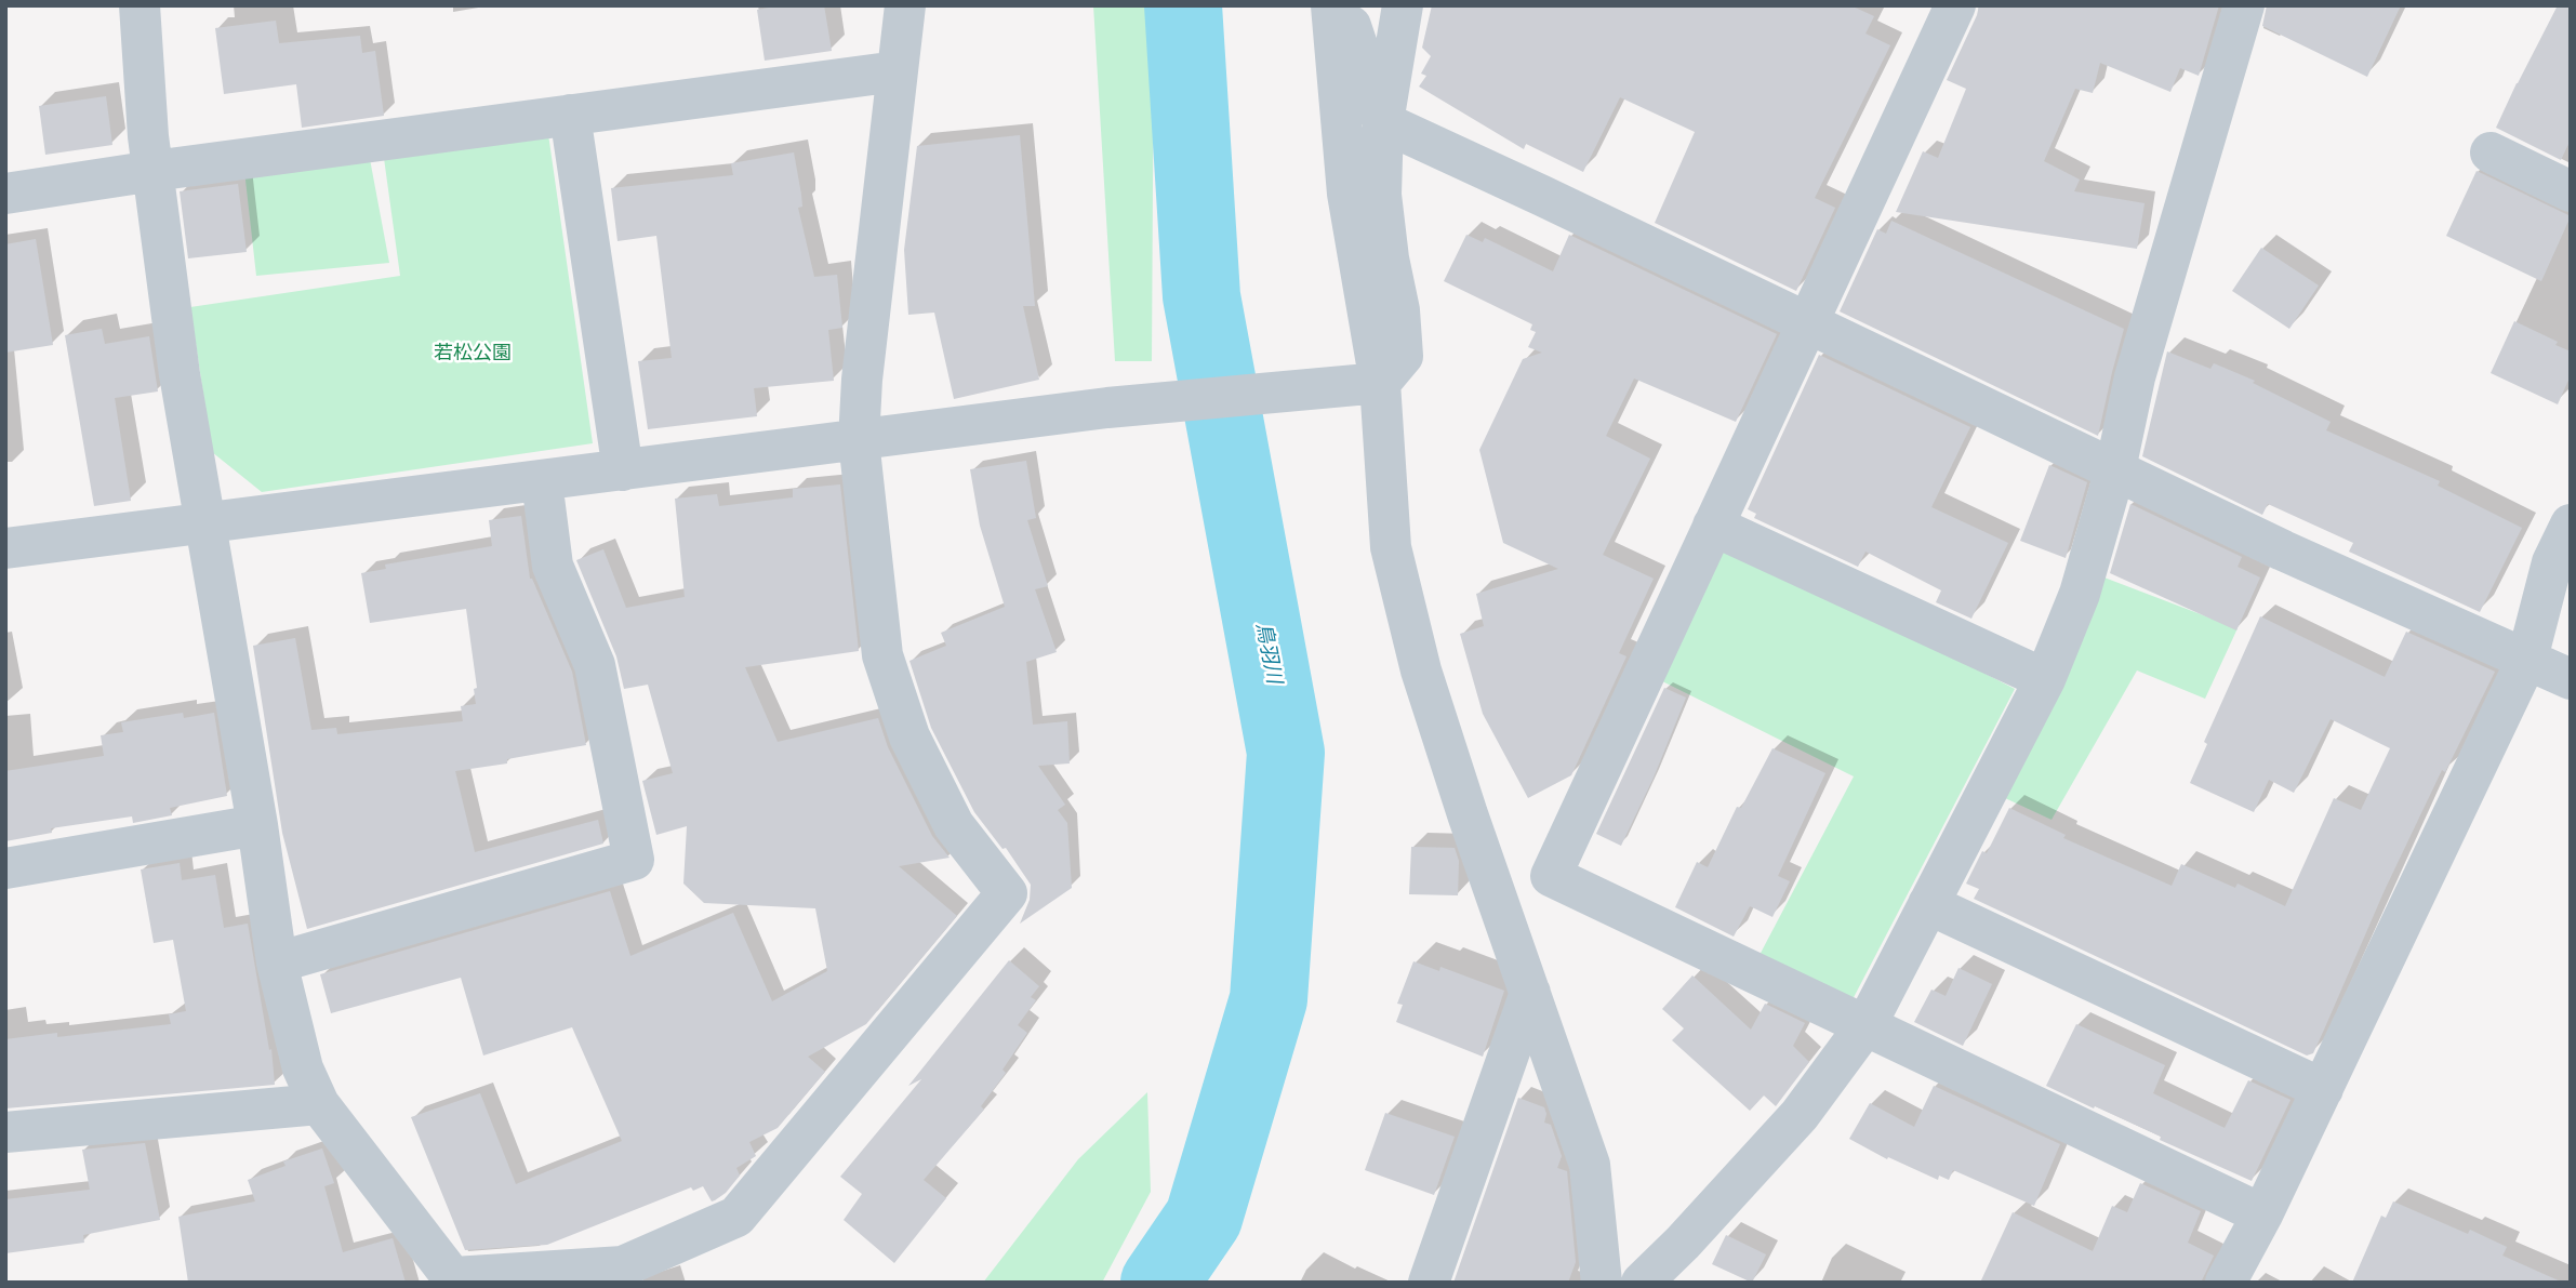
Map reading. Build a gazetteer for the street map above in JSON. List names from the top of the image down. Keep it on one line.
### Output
{"water":["鳥羽川"],"parks":["若松公園"]}
